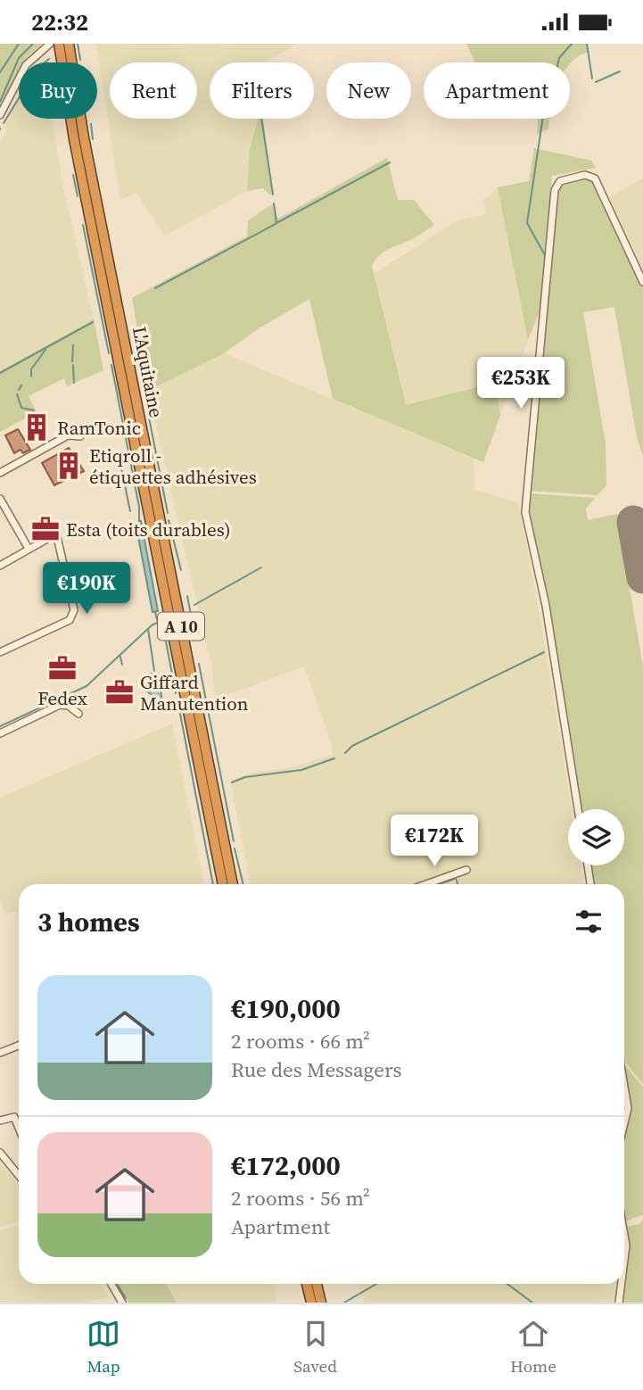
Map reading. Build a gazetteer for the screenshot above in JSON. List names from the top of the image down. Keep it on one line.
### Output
{"streets":{"highway":["L'Aquitaine","A 10"]},"places":{"building":["RamTonic","Etiqroll - étiquettes adhésives"],"office":["Esta (toits durables)","Fedex","Giffard Manutention"]},"page":{"status":"22:32","chip":["Buy","Rent","Filters","New","Apartment"],"price":["€253K","€190K","€172K"],"heading":"3 homes","list":[{"name":"€190,000","note":"2 rooms · 66 m² · Rue des Messagers"},{"name":"€172,000","note":"2 rooms · 56 m² · Apartment"}],"tabs":["Map","Saved","Home"]}}
